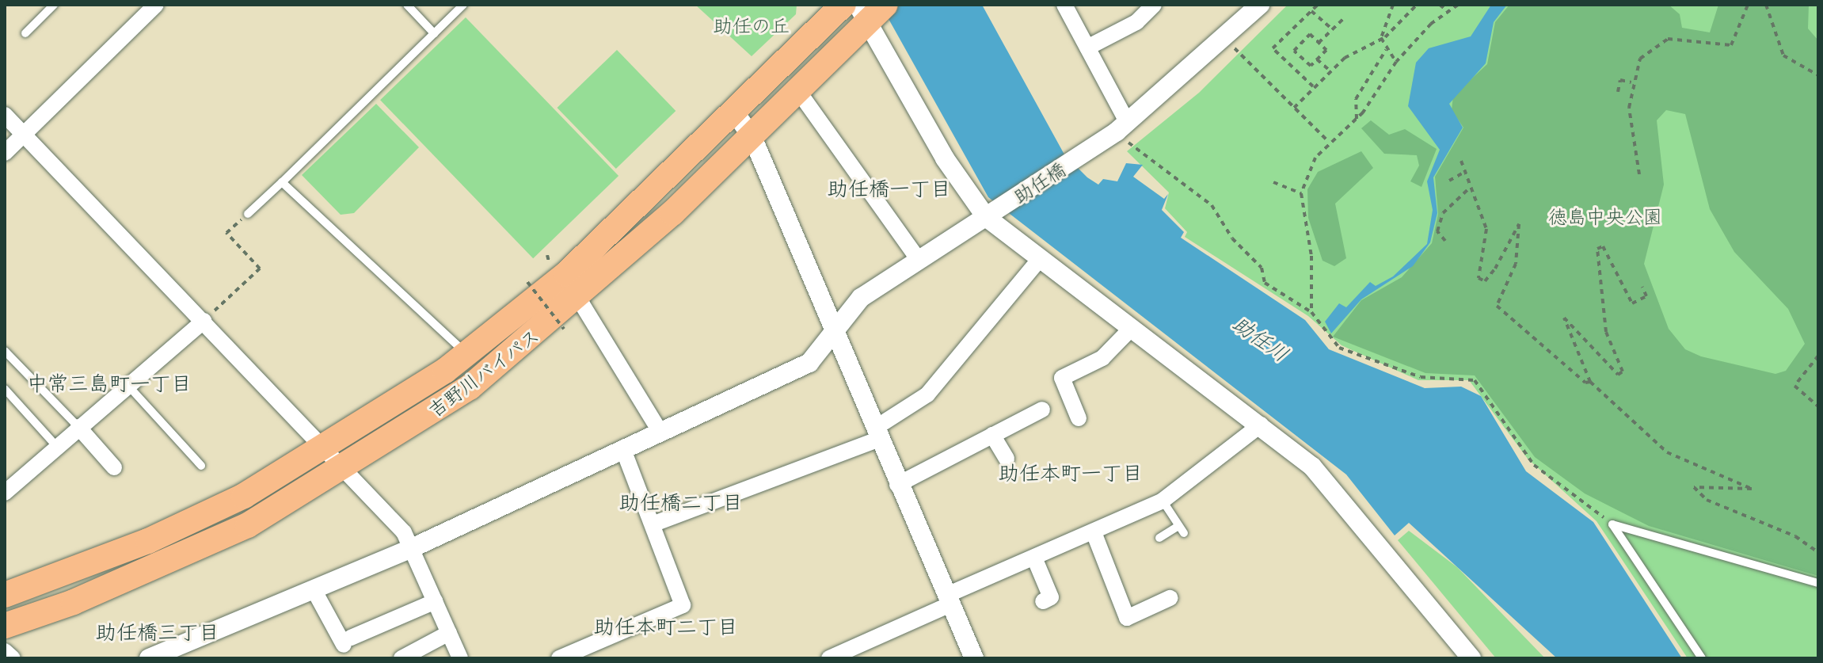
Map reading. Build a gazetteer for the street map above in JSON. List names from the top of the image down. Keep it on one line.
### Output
{"streets":{"highway":["吉野川バイパス"],"street":["助任橋"]},"districts":["助任橋一丁目","中常三島町一丁目","助任本町一丁目","助任橋二丁目","助任本町二丁目","助任橋三丁目"],"water":["助任川"],"parks":["助任の丘","徳島中央公園"]}
